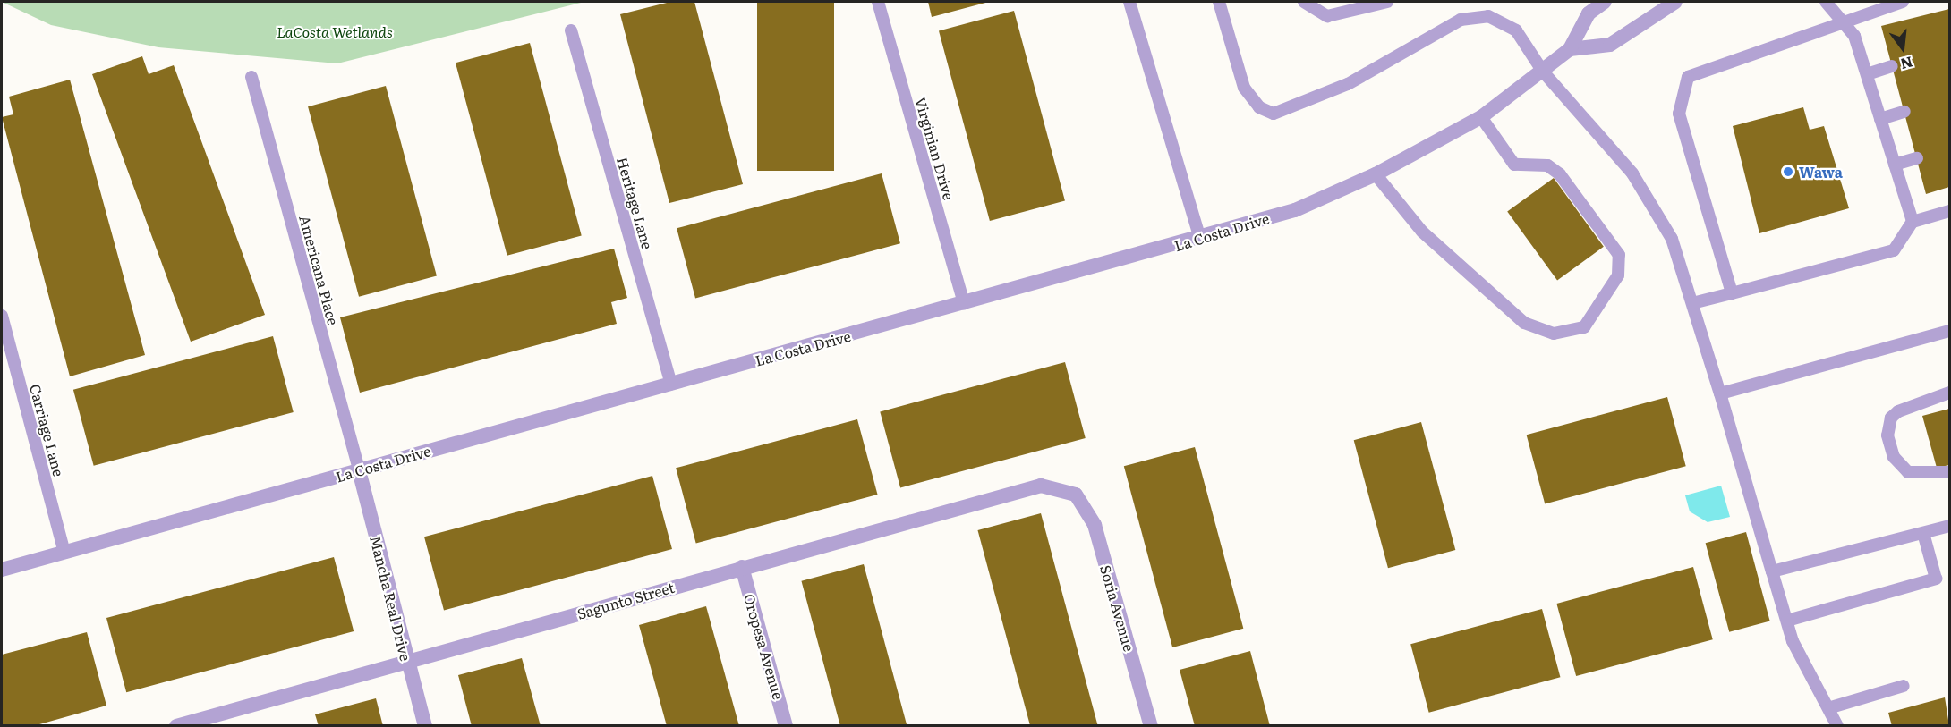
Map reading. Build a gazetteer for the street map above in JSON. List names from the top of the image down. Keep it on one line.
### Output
{"streets":{"street":["La Costa Drive","Mancha Real Drive","Sagunto Street","Soria Avenue","Oropesa Avenue"],"lane":["Virginian Drive","Heritage Lane","Americana Place","Carriage Lane"]},"crossings":[["Virginian Drive","La Costa Drive"],["Heritage Lane","La Costa Drive"],["La Costa Drive","Americana Place"],["La Costa Drive","Carriage Lane"],["La Costa Drive","Mancha Real Drive"],["Americana Place","Mancha Real Drive"],["Mancha Real Drive","Sagunto Street"],["Sagunto Street","Soria Avenue"],["Sagunto Street","Oropesa Avenue"]],"parks":["LaCosta Wetlands"],"places":["Wawa"],"north":"bottom"}
